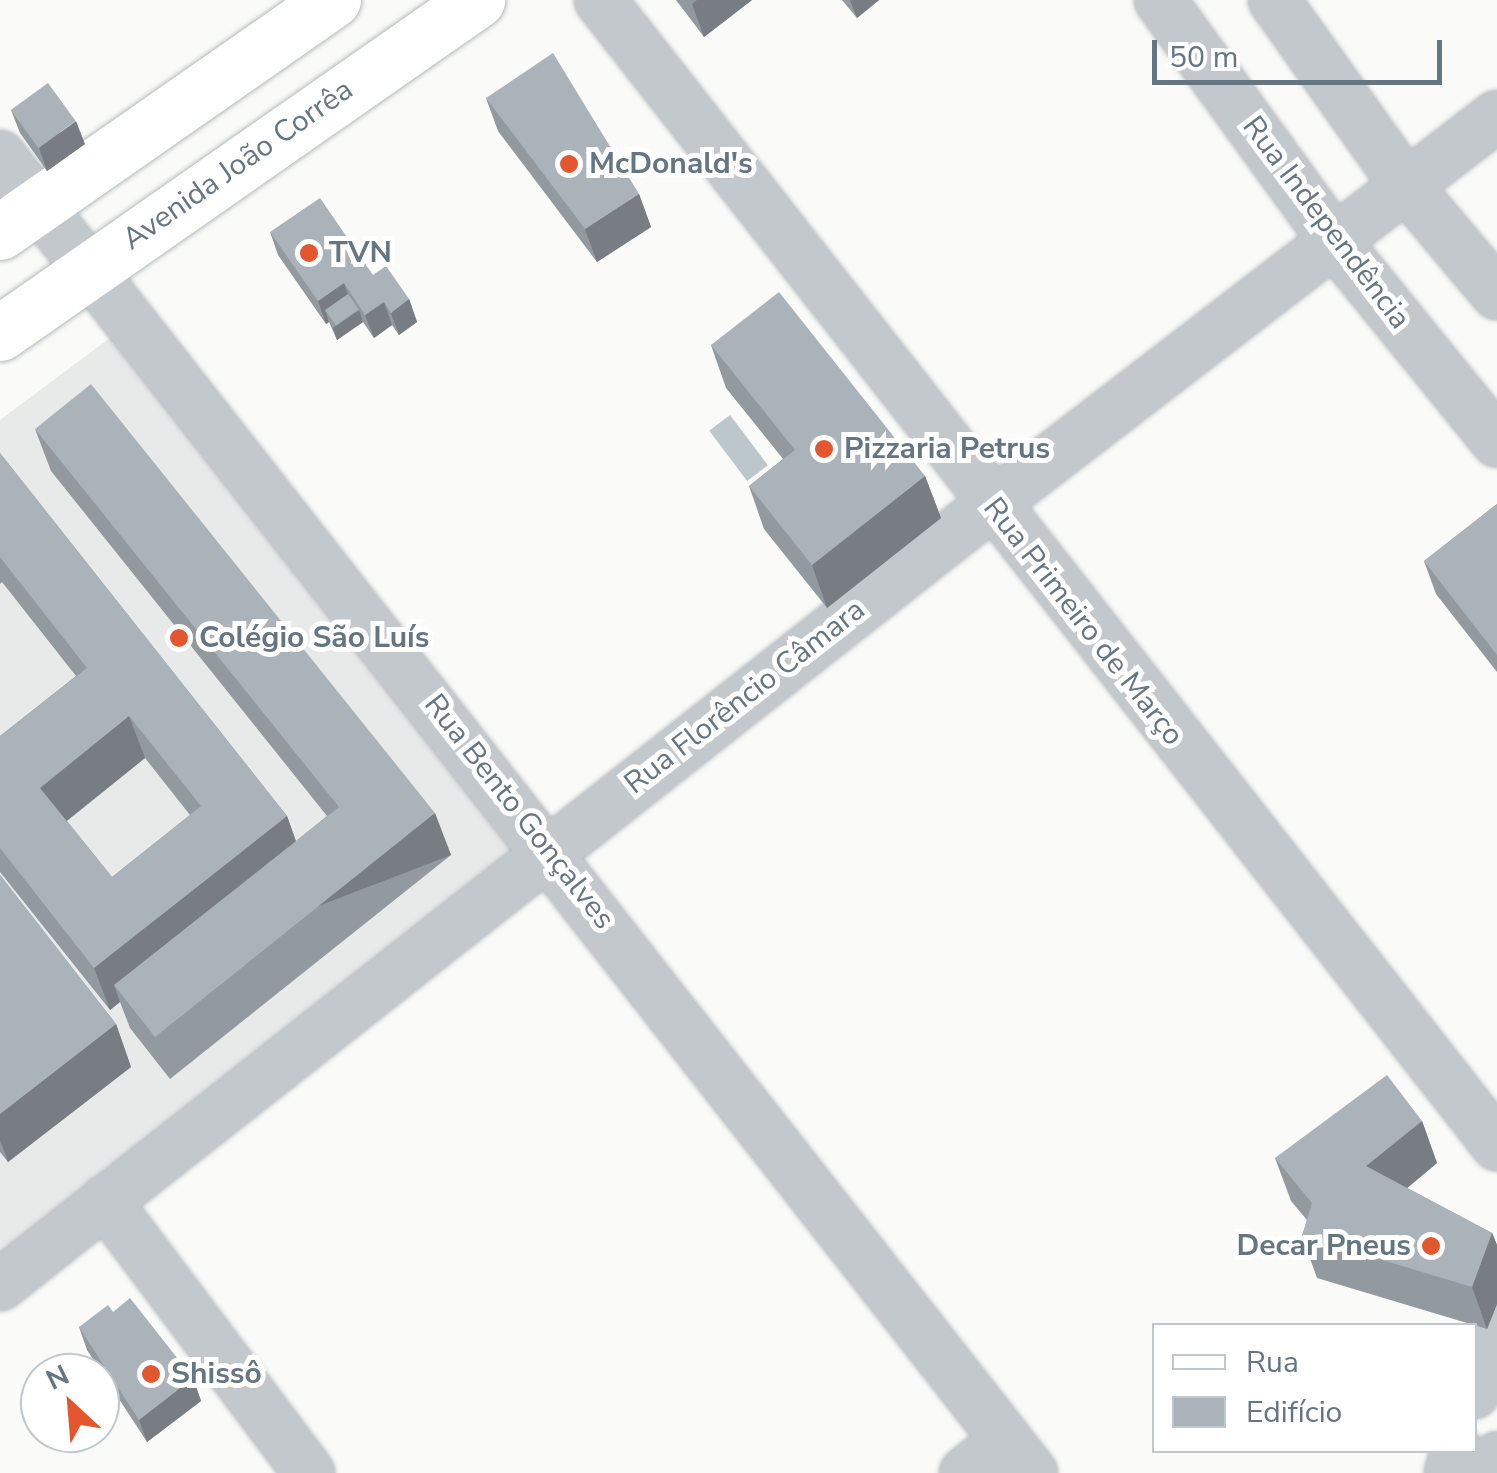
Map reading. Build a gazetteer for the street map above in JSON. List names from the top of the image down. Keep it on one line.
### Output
{"streets":{"main road":["Avenida João Corrêa"],"street":["Rua Independência","Rua Primeiro de Março","Rua Florêncio Câmara","Rua Bento Gonçalves"]},"crossings":[["Avenida João Corrêa","Rua Bento Gonçalves"],["Rua Independência","Rua Florêncio Câmara"],["Rua Primeiro de Março","Rua Florêncio Câmara"],["Rua Florêncio Câmara","Rua Bento Gonçalves"]],"places":["McDonald's","TVN","Pizzaria Petrus","Colégio São Luís","Decar Pneus","Shissô"],"legend":["Rua","Edifício"],"scale_bar":"50 m","north":"top left"}
